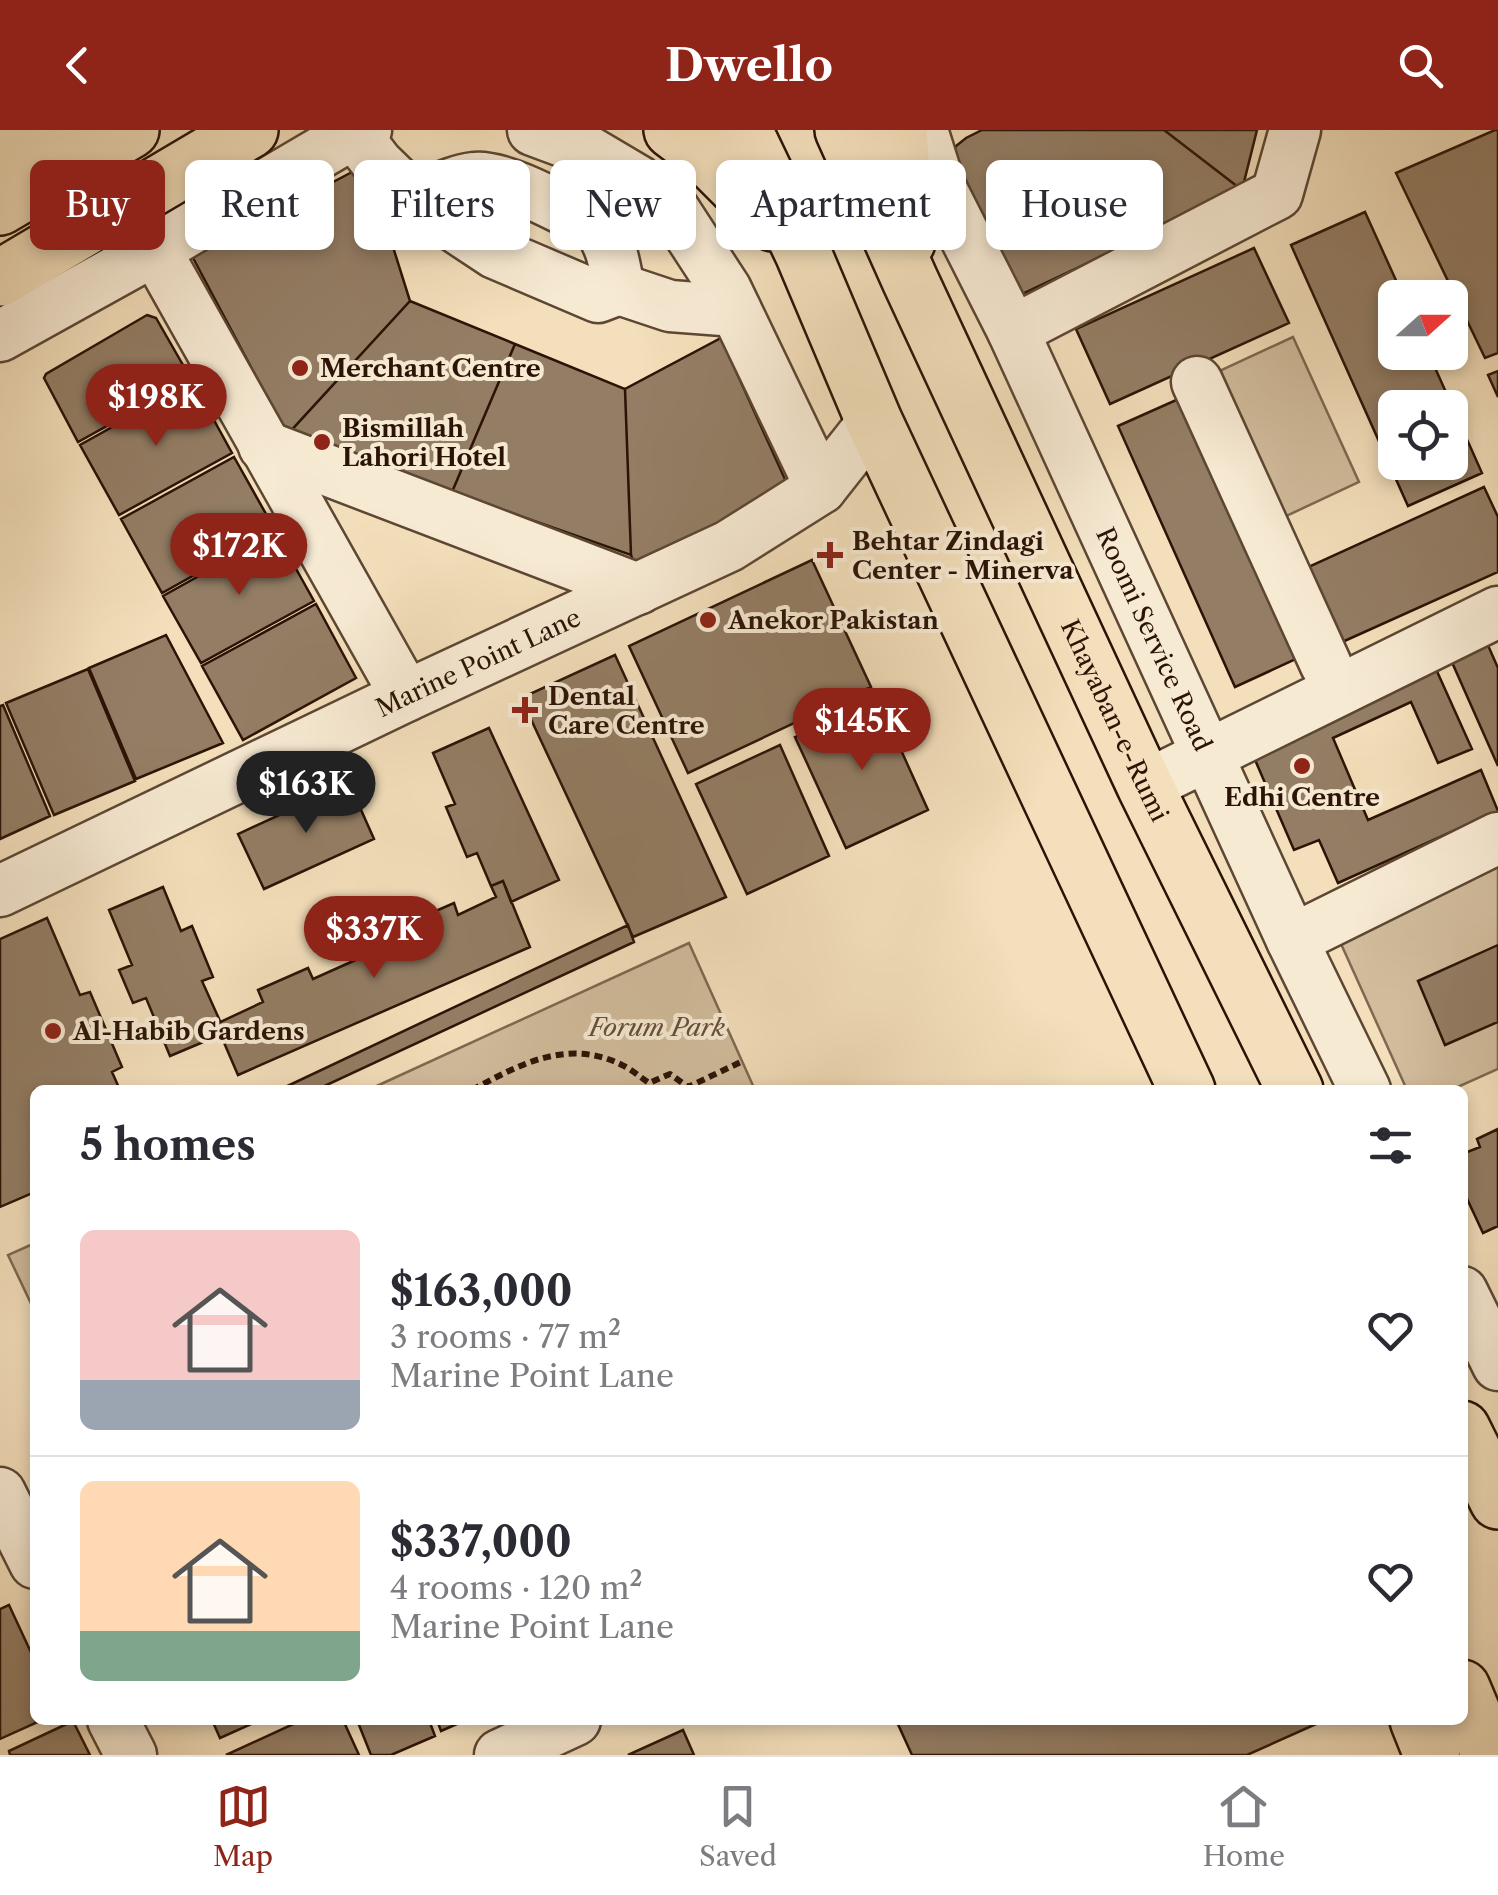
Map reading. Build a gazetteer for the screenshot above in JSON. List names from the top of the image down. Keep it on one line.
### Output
{"streets":{"main road":["Khayaban-e-Rumi"],"street":["Roomi Service Road","Marine Point Lane"]},"parks":["Forum Park"],"places":{"other":["Merchant Centre","Bismillah Lahori Hotel","Anekor Pakistan","Edhi Centre","Al-Habib Gardens"],"health":["Behtar Zindagi Center - Minerva","Dental Care Centre"]},"north":"right","page":{"header":"Dwello","chip":["Buy","Rent","Filters","New","Apartment","House"],"price":["$198K","$172K","$145K","$163K","$337K"],"heading":"5 homes","list":[{"name":"$163,000","note":"3 rooms · 77 m² · Marine Point Lane"},{"name":"$337,000","note":"4 rooms · 120 m² · Marine Point Lane"}],"tabs":["Map","Saved","Home"]}}
